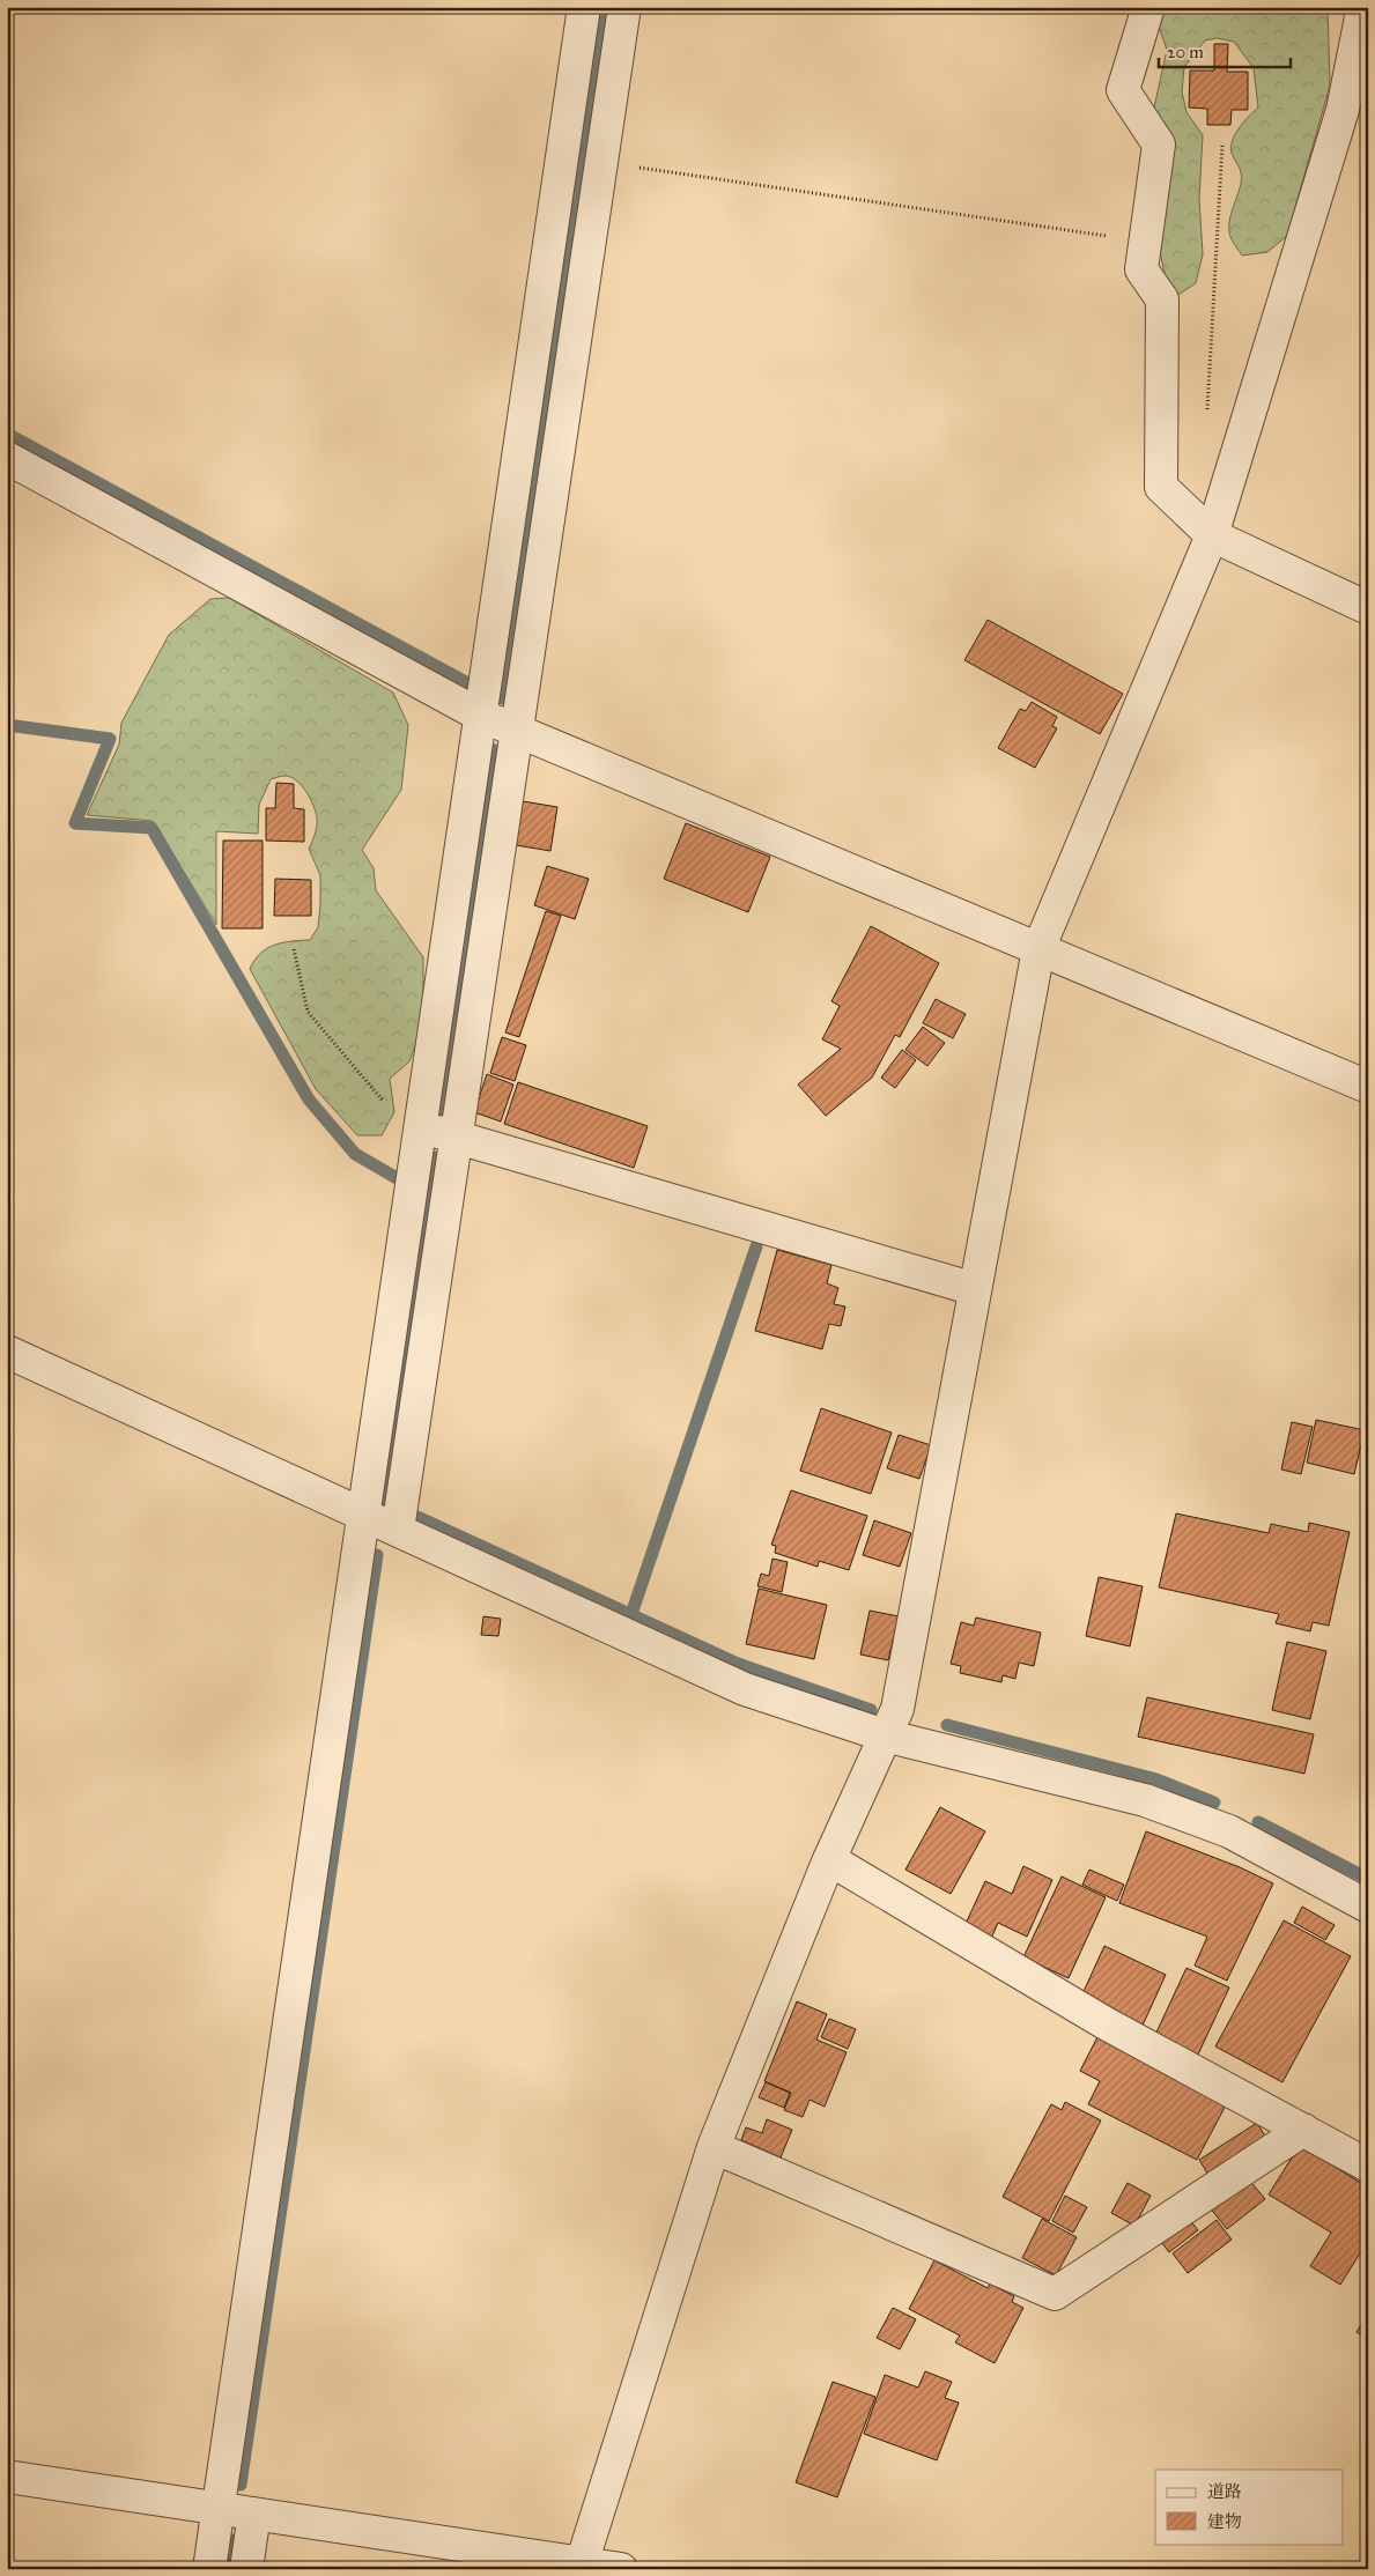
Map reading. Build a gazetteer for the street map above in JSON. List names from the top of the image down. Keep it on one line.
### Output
{"legend":["道路","建物"],"scale_bar":"20 m"}
